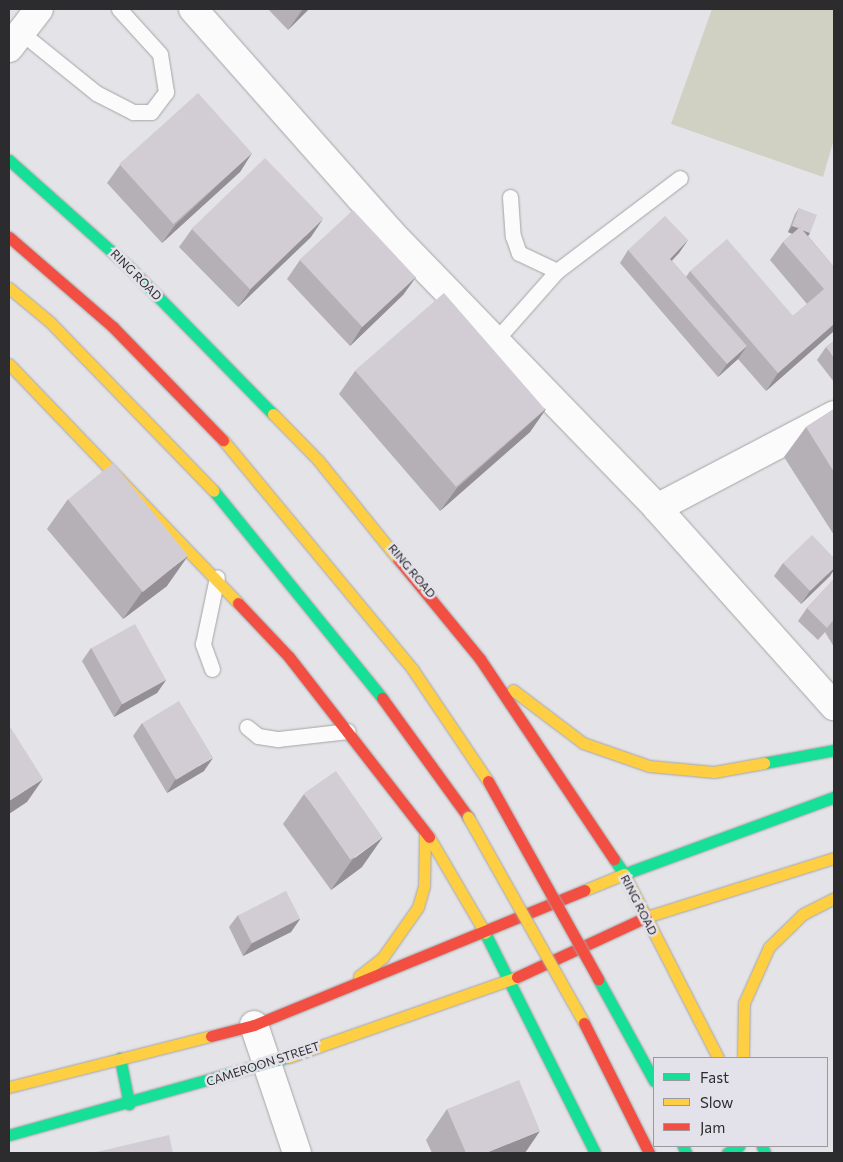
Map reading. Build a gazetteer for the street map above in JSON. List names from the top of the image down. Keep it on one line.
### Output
{"streets":{"main road":["RING ROAD","CAMEROON STREET"]},"crossings":[["RING ROAD","CAMEROON STREET"]],"legend":["Fast","Slow","Jam"]}
